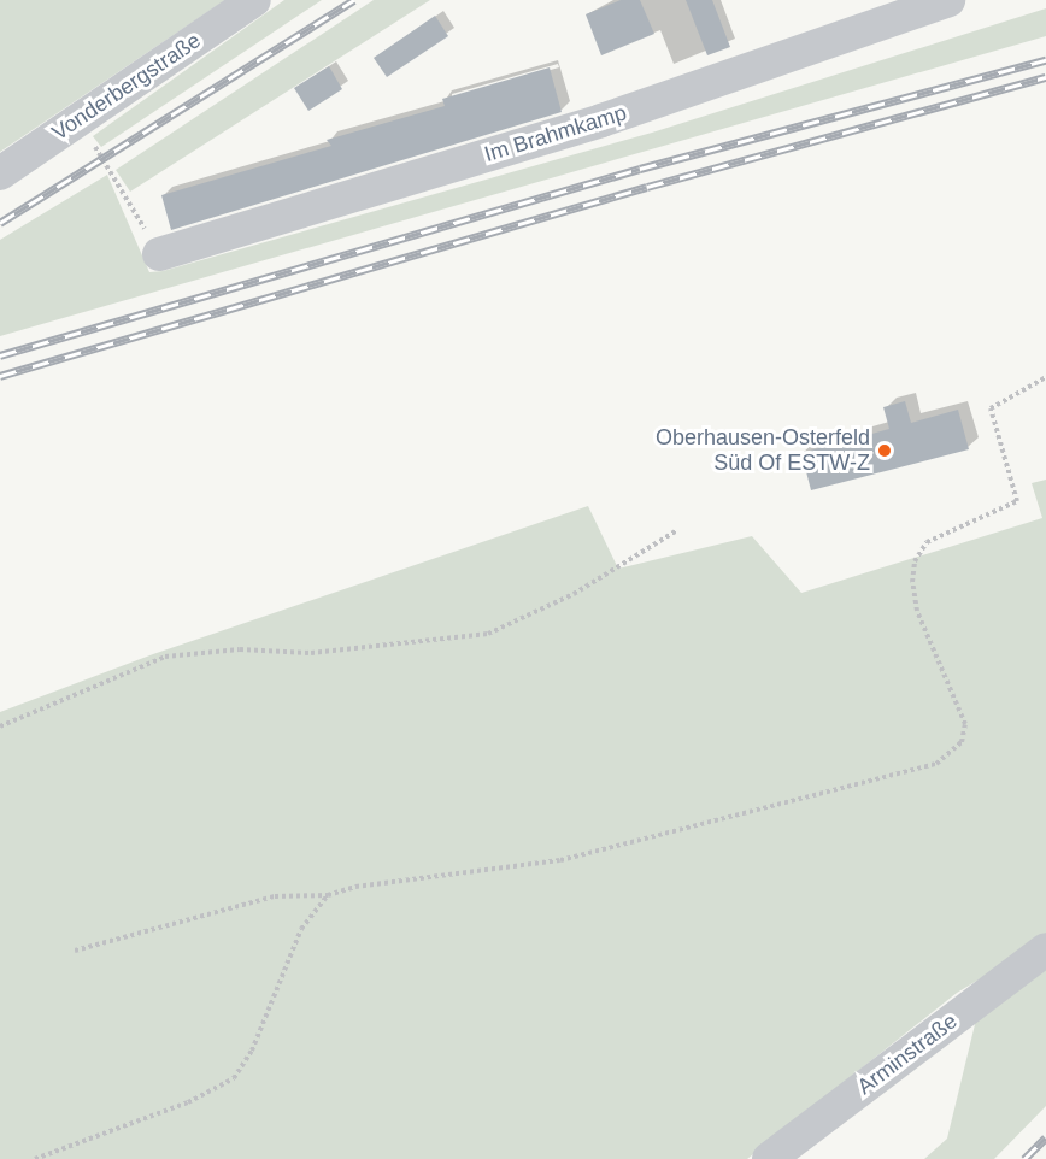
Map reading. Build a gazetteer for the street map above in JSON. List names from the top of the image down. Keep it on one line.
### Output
{"streets":{"street":["Vonderbergstraße","Im Brahmkamp","Arminstraße"]},"places":["Oberhausen-Osterfeld Süd Of ESTW-Z"]}
